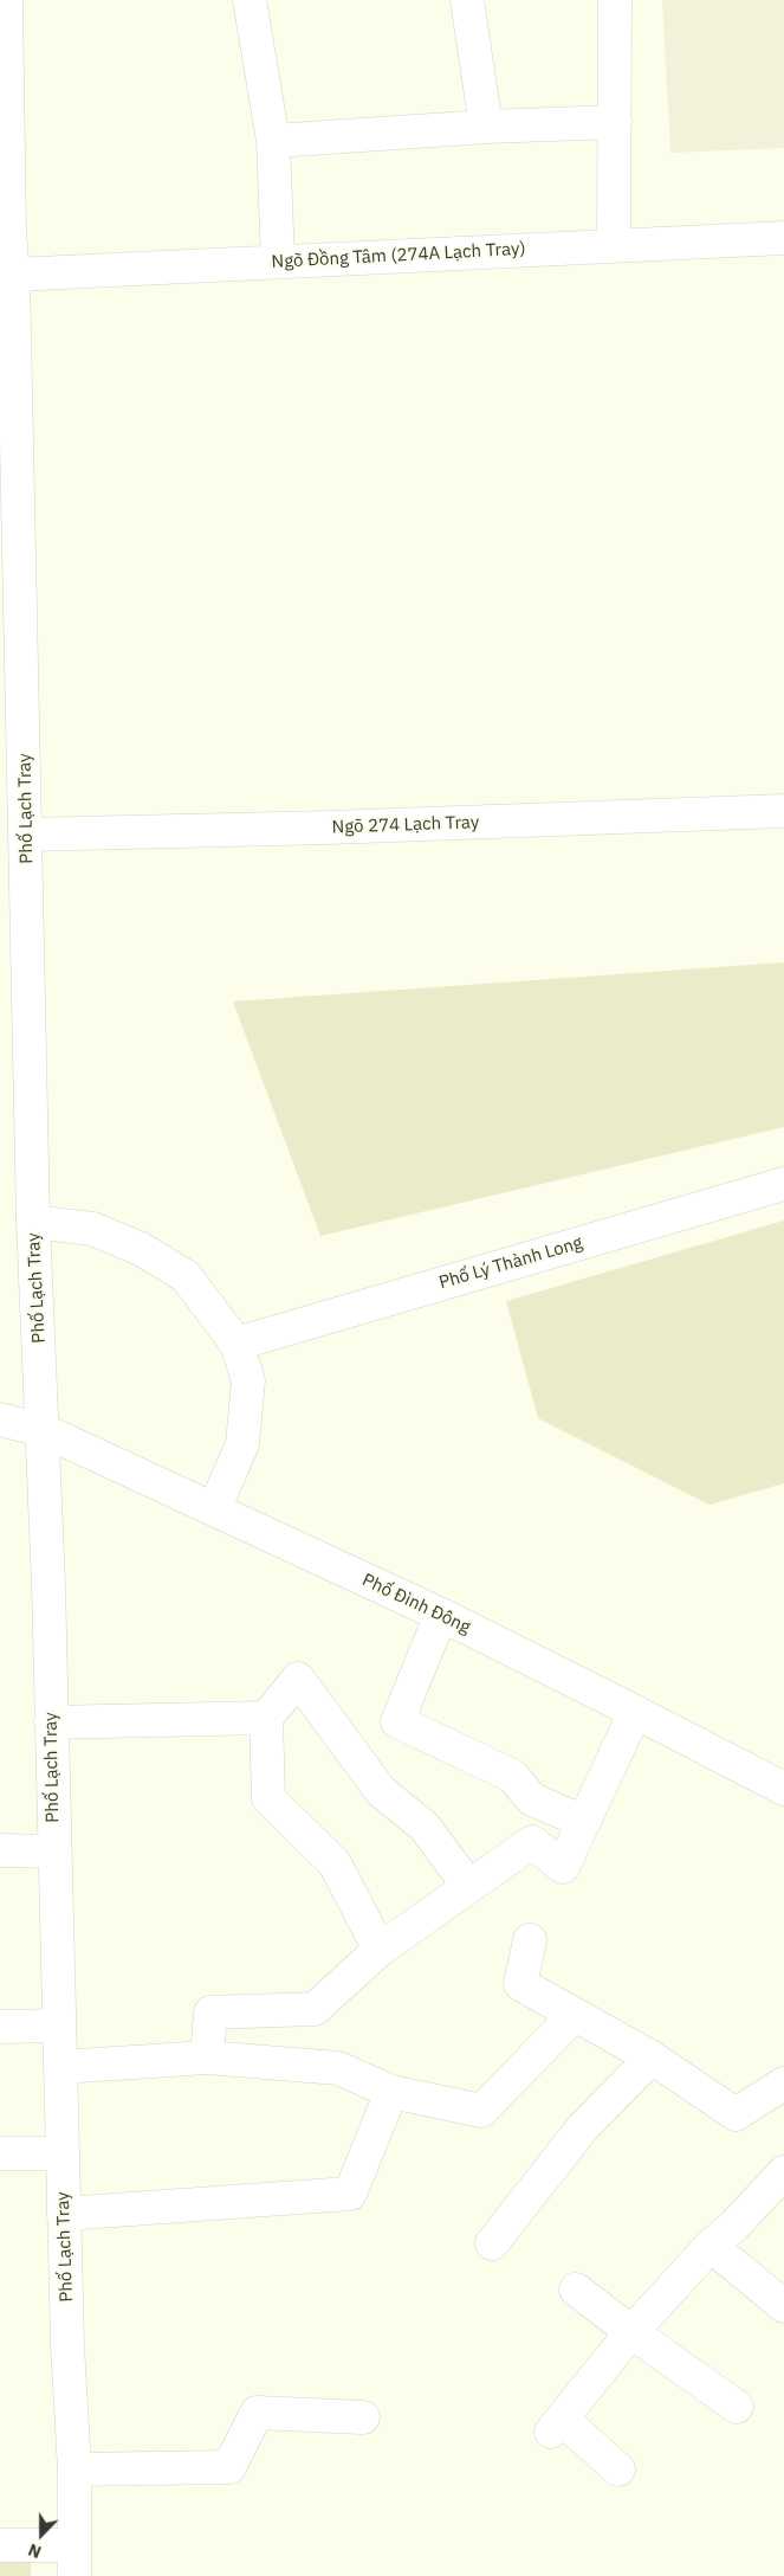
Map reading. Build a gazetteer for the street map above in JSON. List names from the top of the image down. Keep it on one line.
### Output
{"streets":{"street":["Ngõ Đồng Tâm (274A Lạch Tray)","Phố Lạch Tray","Ngõ 274 Lạch Tray","Phố Lý Thành Long","Phố Đình Đông"]},"crossings":[["Ngõ Đồng Tâm (274A Lạch Tray)","Phố Lạch Tray"],["Phố Lạch Tray","Ngõ 274 Lạch Tray"],["Phố Lạch Tray","Phố Đình Đông"]],"north":"bottom"}
